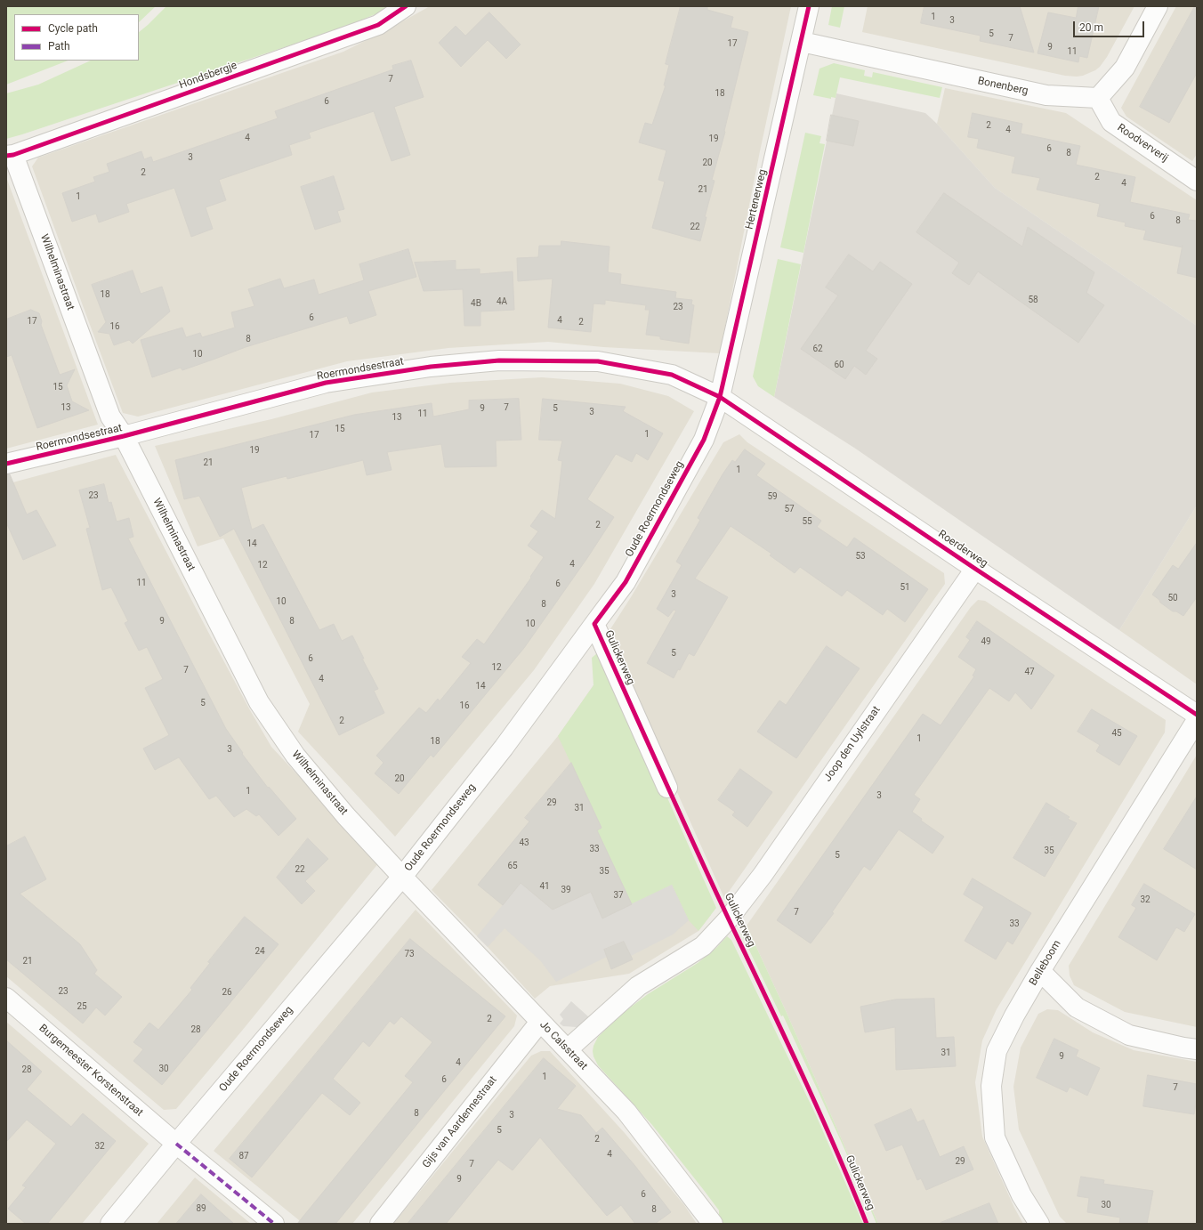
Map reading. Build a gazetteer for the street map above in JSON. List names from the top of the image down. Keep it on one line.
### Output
{"streets":{"street":["Hondsbergje","Bonenberg","Roodververij","Hertenerweg","Wilhelminastraat","Roermondsestraat","Oude Roermondseweg","Roerderweg","Gulickerweg","Joop den Uylstraat","Belleboom","Jo Calsstraat","Burgemeester Korstenstraat","Gijs van Aardennestraat"]},"crossings":[["Hondsbergje","Wilhelminastraat"],["Bonenberg","Roodververij"],["Bonenberg","Hertenerweg"],["Hertenerweg","Roermondsestraat"],["Hertenerweg","Oude Roermondseweg"],["Hertenerweg","Roerderweg"],["Wilhelminastraat","Roermondsestraat"],["Wilhelminastraat","Oude Roermondseweg"],["Wilhelminastraat","Jo Calsstraat"],["Roermondsestraat","Oude Roermondseweg"],["Roermondsestraat","Roerderweg"],["Oude Roermondseweg","Roerderweg"],["Oude Roermondseweg","Gulickerweg"],["Oude Roermondseweg","Jo Calsstraat"],["Oude Roermondseweg","Burgemeester Korstenstraat"],["Roerderweg","Joop den Uylstraat"],["Joop den Uylstraat","Jo Calsstraat"],["Jo Calsstraat","Gijs van Aardennestraat"]],"house_numbers":["1","3","5","7","17","9","11","7","18","6","2","4","4","19","6","8","3","20","2","2","4","21","1","6","8","22","18","58","4A","4B","23","6","4","17","2","16","8","62","10","60","15","13","7","9","5","3","11","13","15","1","17","19","21","1","23","59","57","55","2","14","53","4","12","11","6","51","3","50","10","8","9","8","10","49","5","6","12","7","47","4","14","5","16","2","45","1","18","3","20","1","3","29","31","43","33","35","5","65","22","35","41","39","37","32","7","33","24","73","21","23","26","25","2","28","31","9","4","30","28","1","6","7","8","3","5","2","32","4","87","29","7","9","6","30","89","8"],"legend":["Cycle path","Path"],"scale_bar":"20 m"}
